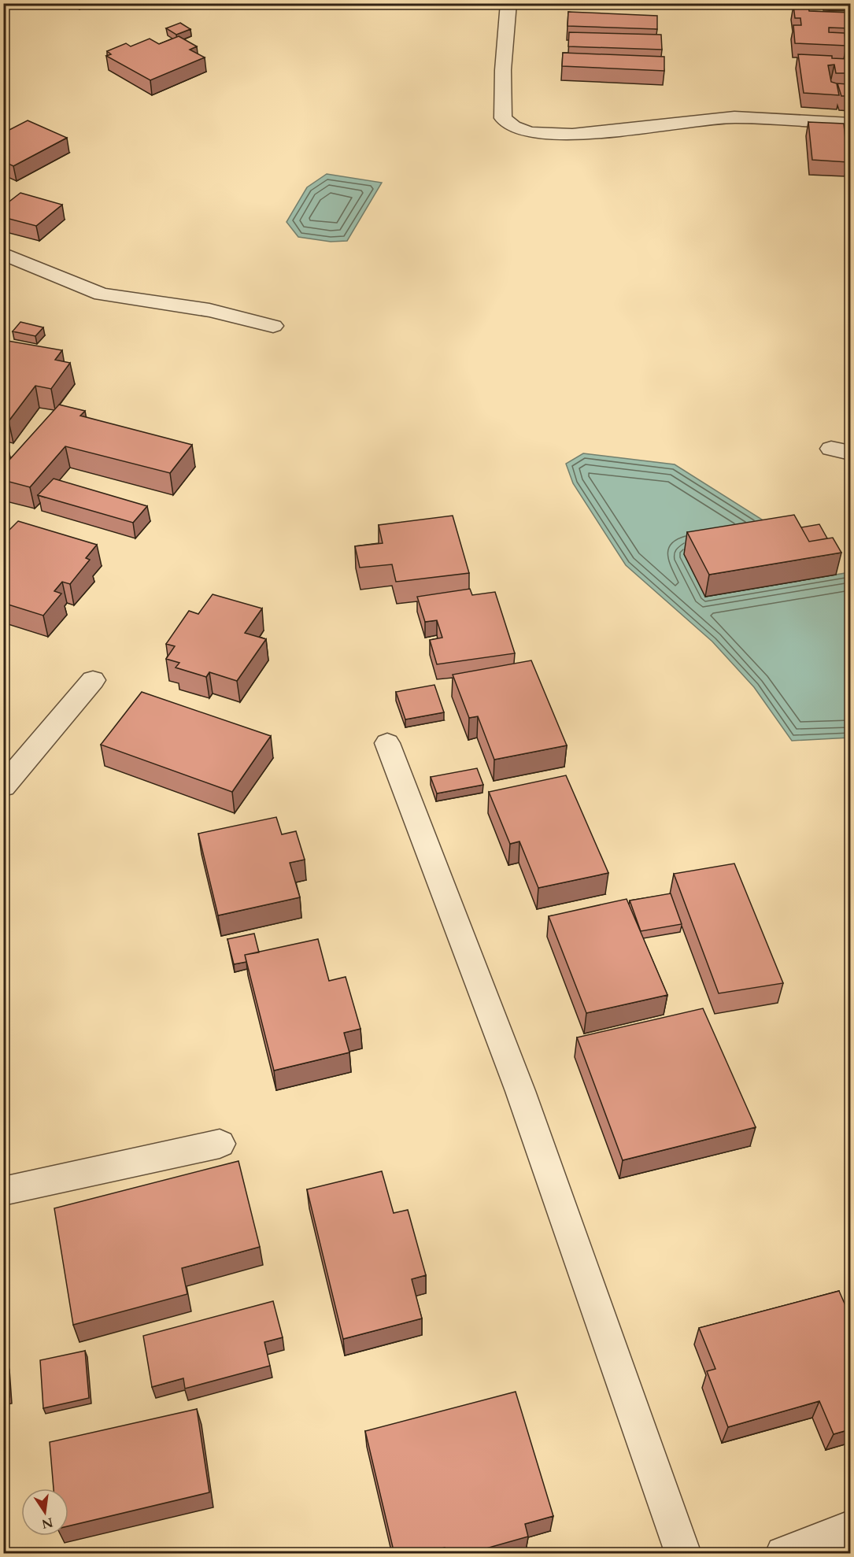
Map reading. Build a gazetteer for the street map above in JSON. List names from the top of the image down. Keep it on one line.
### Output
{"north":"bottom"}
